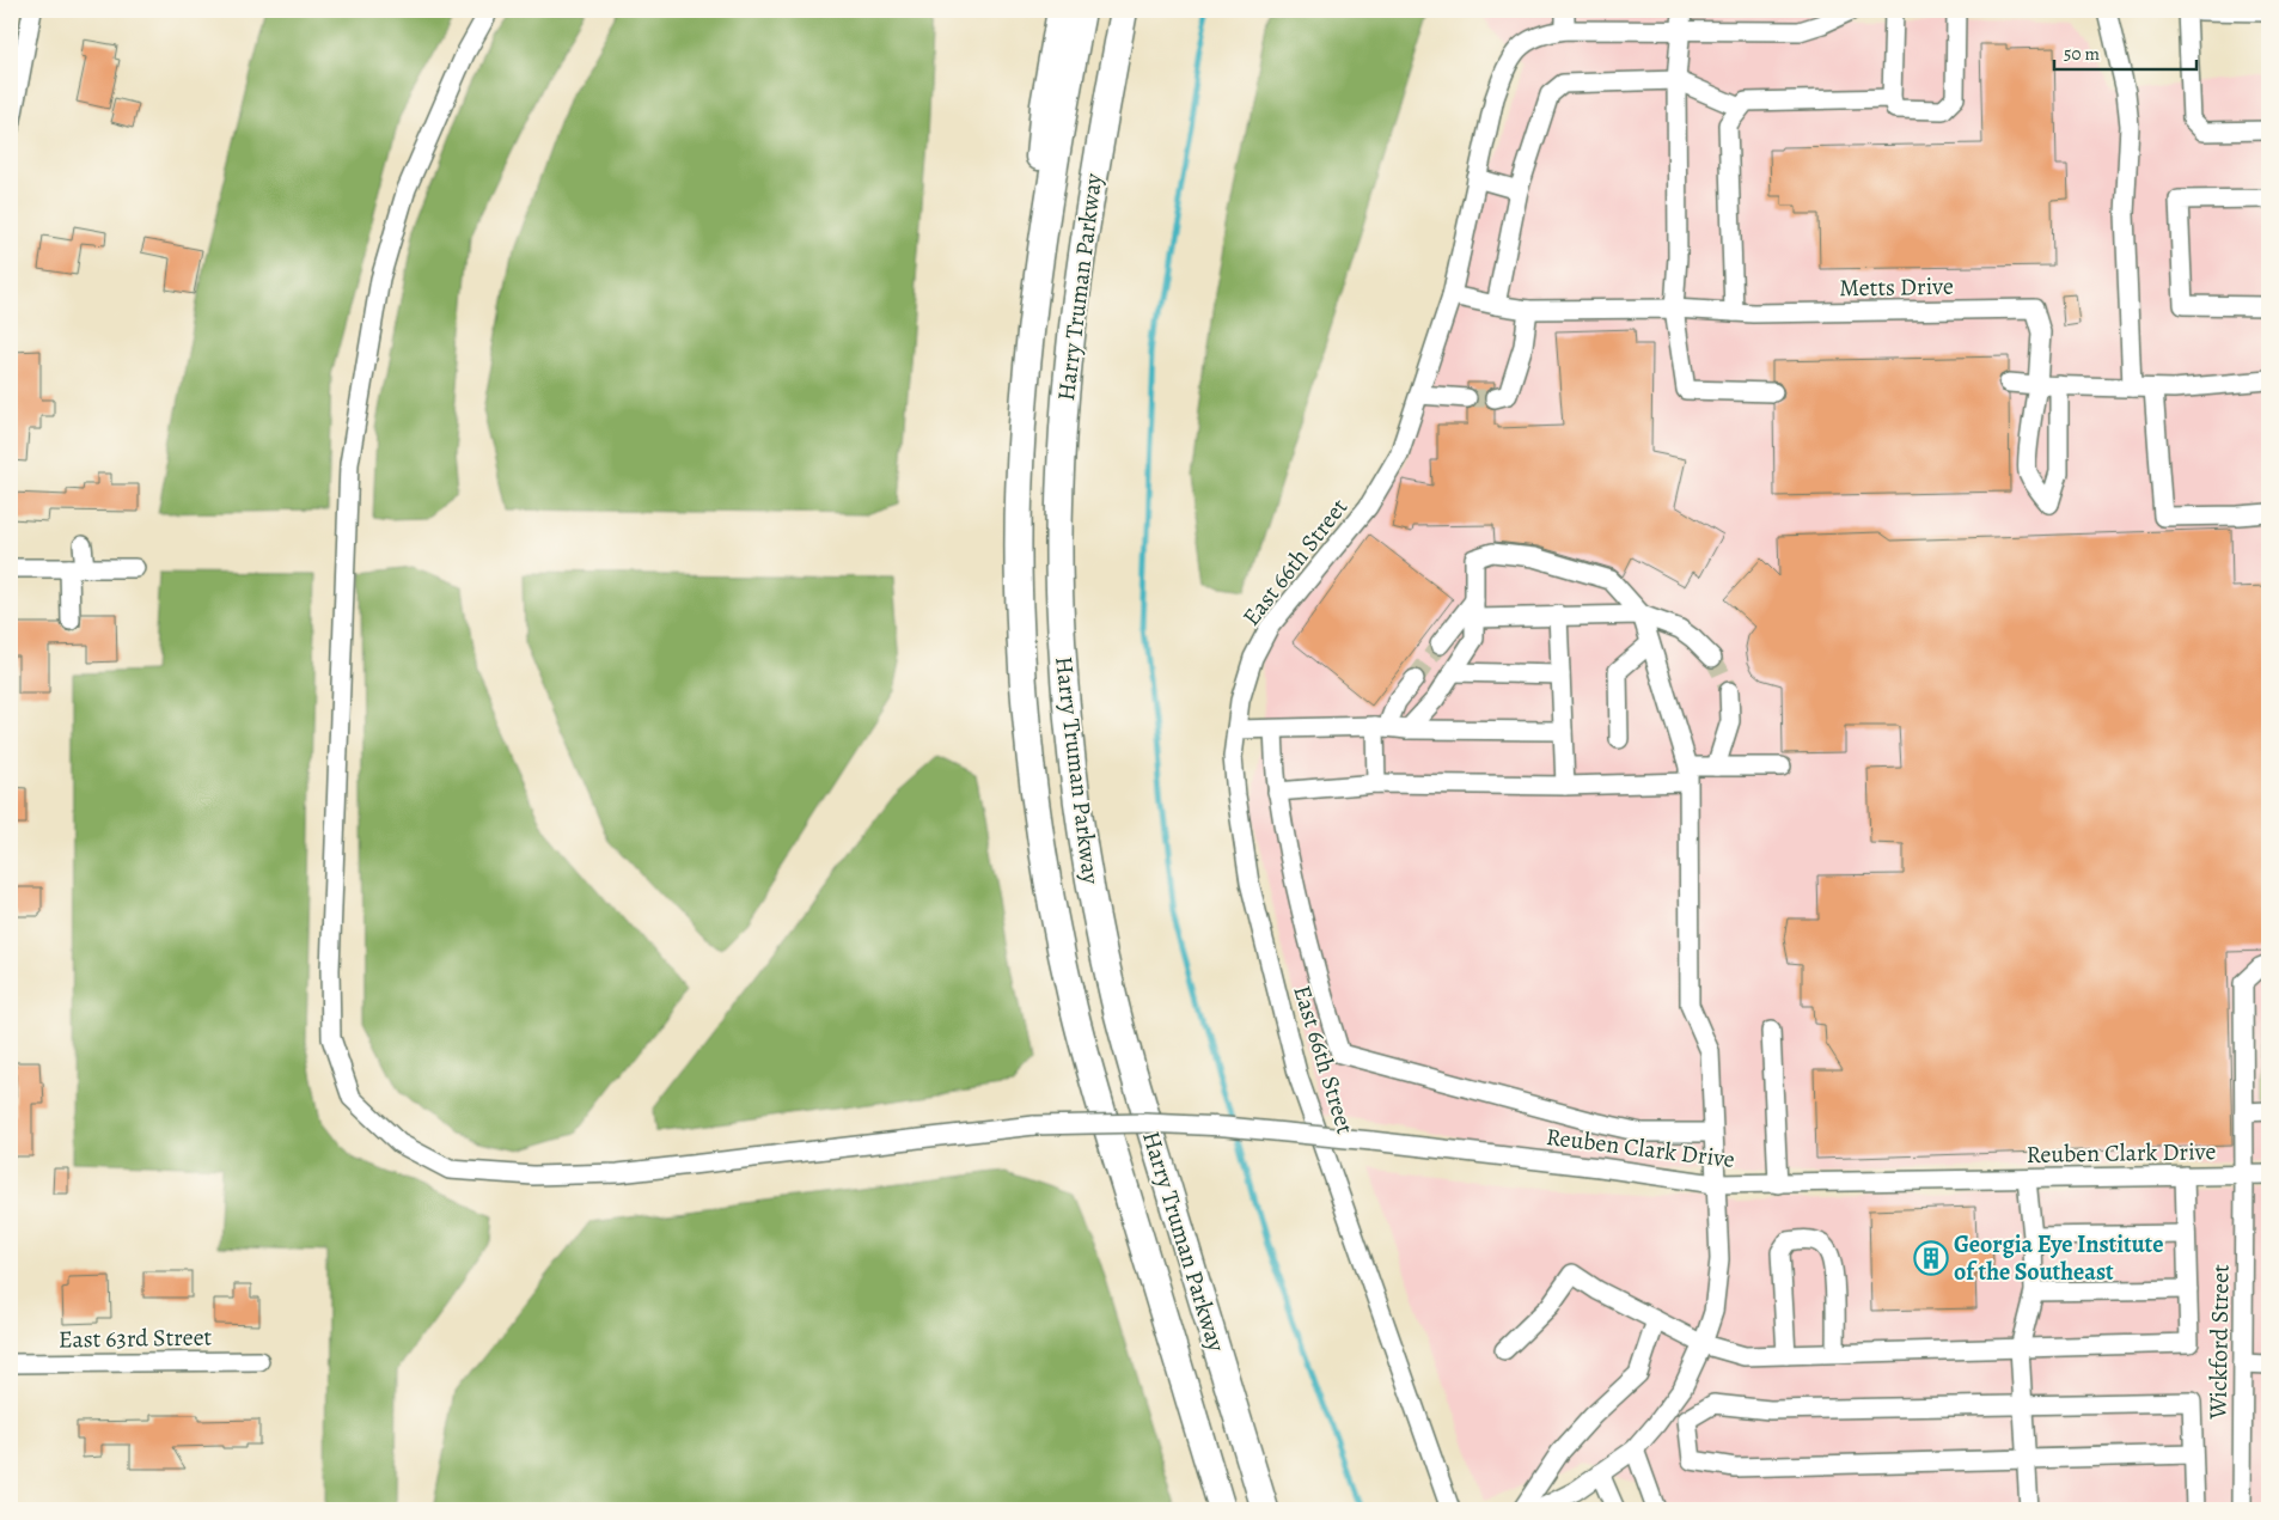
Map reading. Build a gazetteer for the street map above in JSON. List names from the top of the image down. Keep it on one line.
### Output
{"streets":{"highway":["Harry Truman Parkway"],"street":["Metts Drive","East 66th Street","Reuben Clark Drive","East 63rd Street","Wickford Street"]},"crossings":[["Metts Drive","East 66th Street"],["Reuben Clark Drive","Wickford Street"]],"places":{"building":["Georgia Eye Institute of the Southeast"]},"scale_bar":"50 m"}
